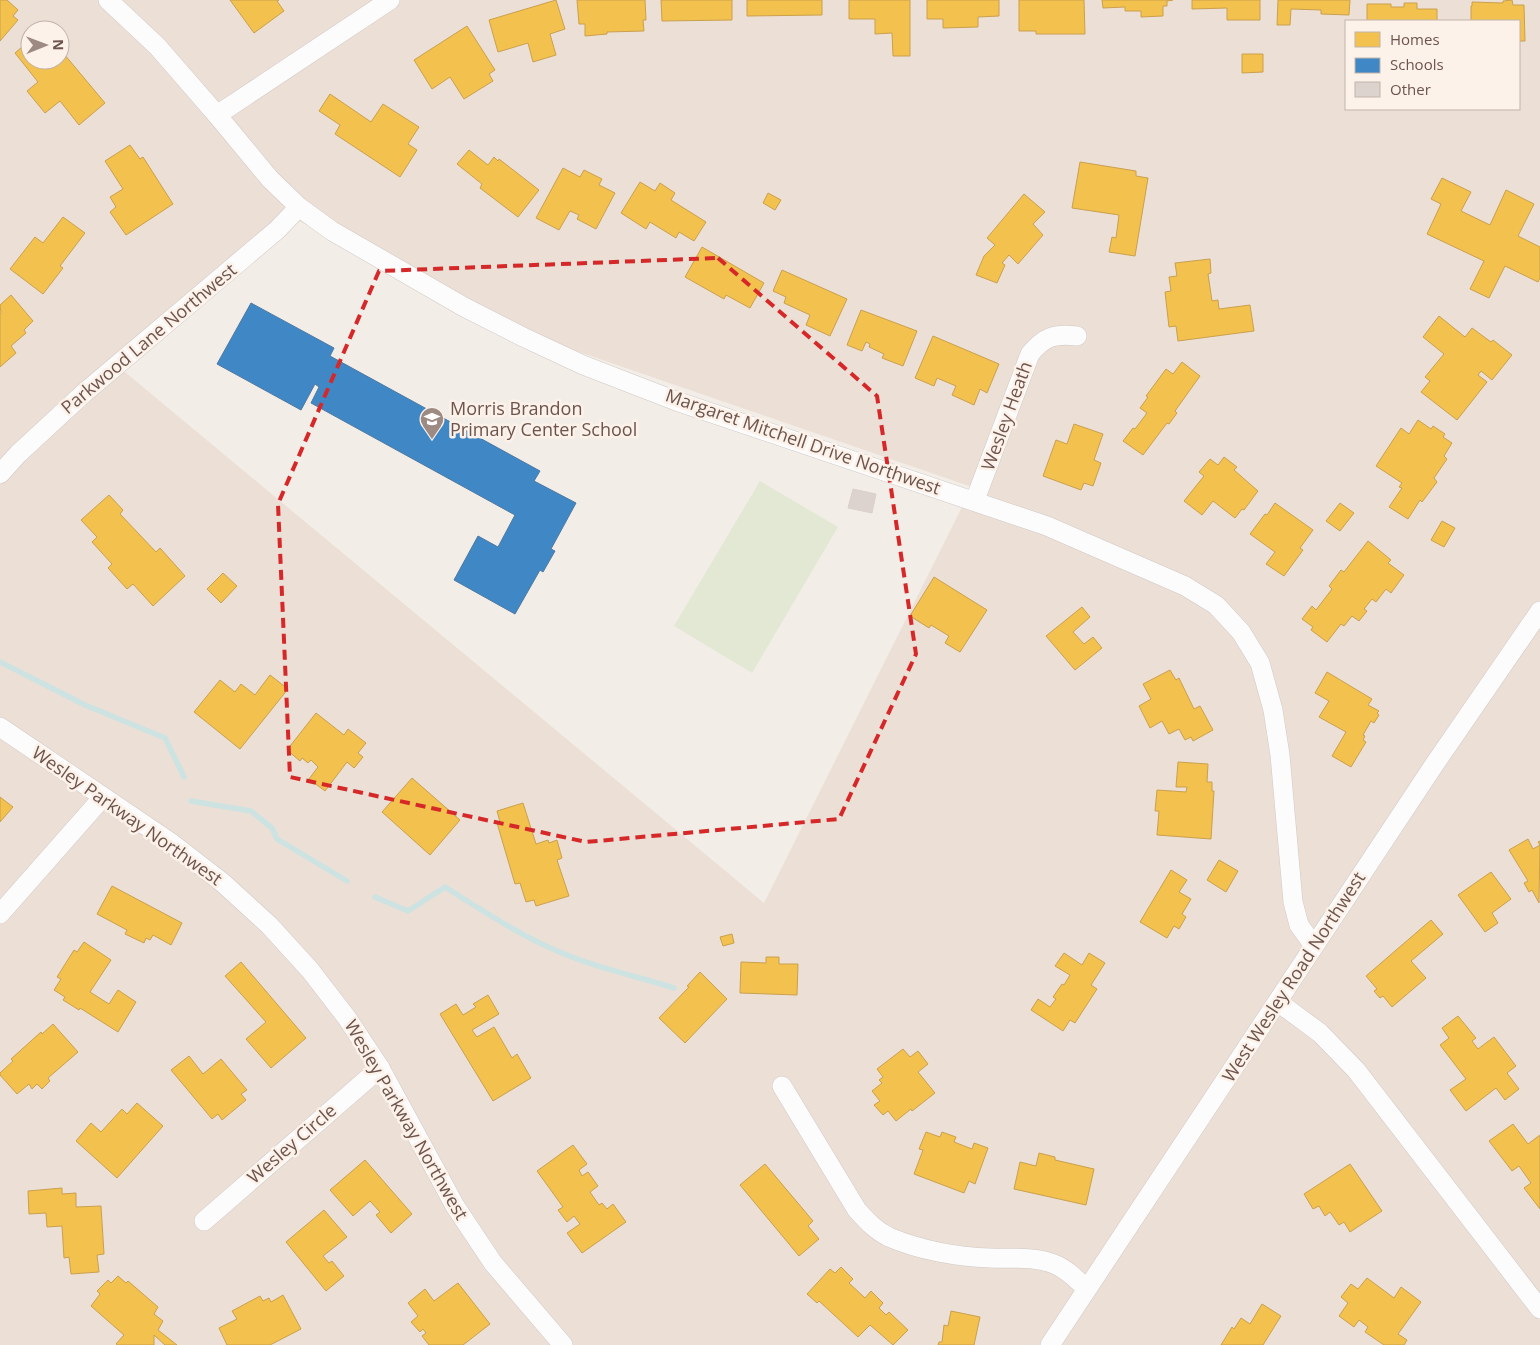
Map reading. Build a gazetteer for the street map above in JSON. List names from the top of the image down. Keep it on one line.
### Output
{"streets":{"street":["Parkwood Lane Northwest","Wesley Heath","Margaret Mitchell Drive Northwest","Wesley Parkway Northwest","West Wesley Road Northwest","Wesley Circle"]},"crossings":[["Parkwood Lane Northwest","Margaret Mitchell Drive Northwest"],["Wesley Heath","Margaret Mitchell Drive Northwest"],["Margaret Mitchell Drive Northwest","West Wesley Road Northwest"],["Wesley Parkway Northwest","Wesley Circle"]],"places":{"school or university":["Morris Brandon Primary Center School"]},"legend":["Homes","Schools","Other"],"north":"right"}
